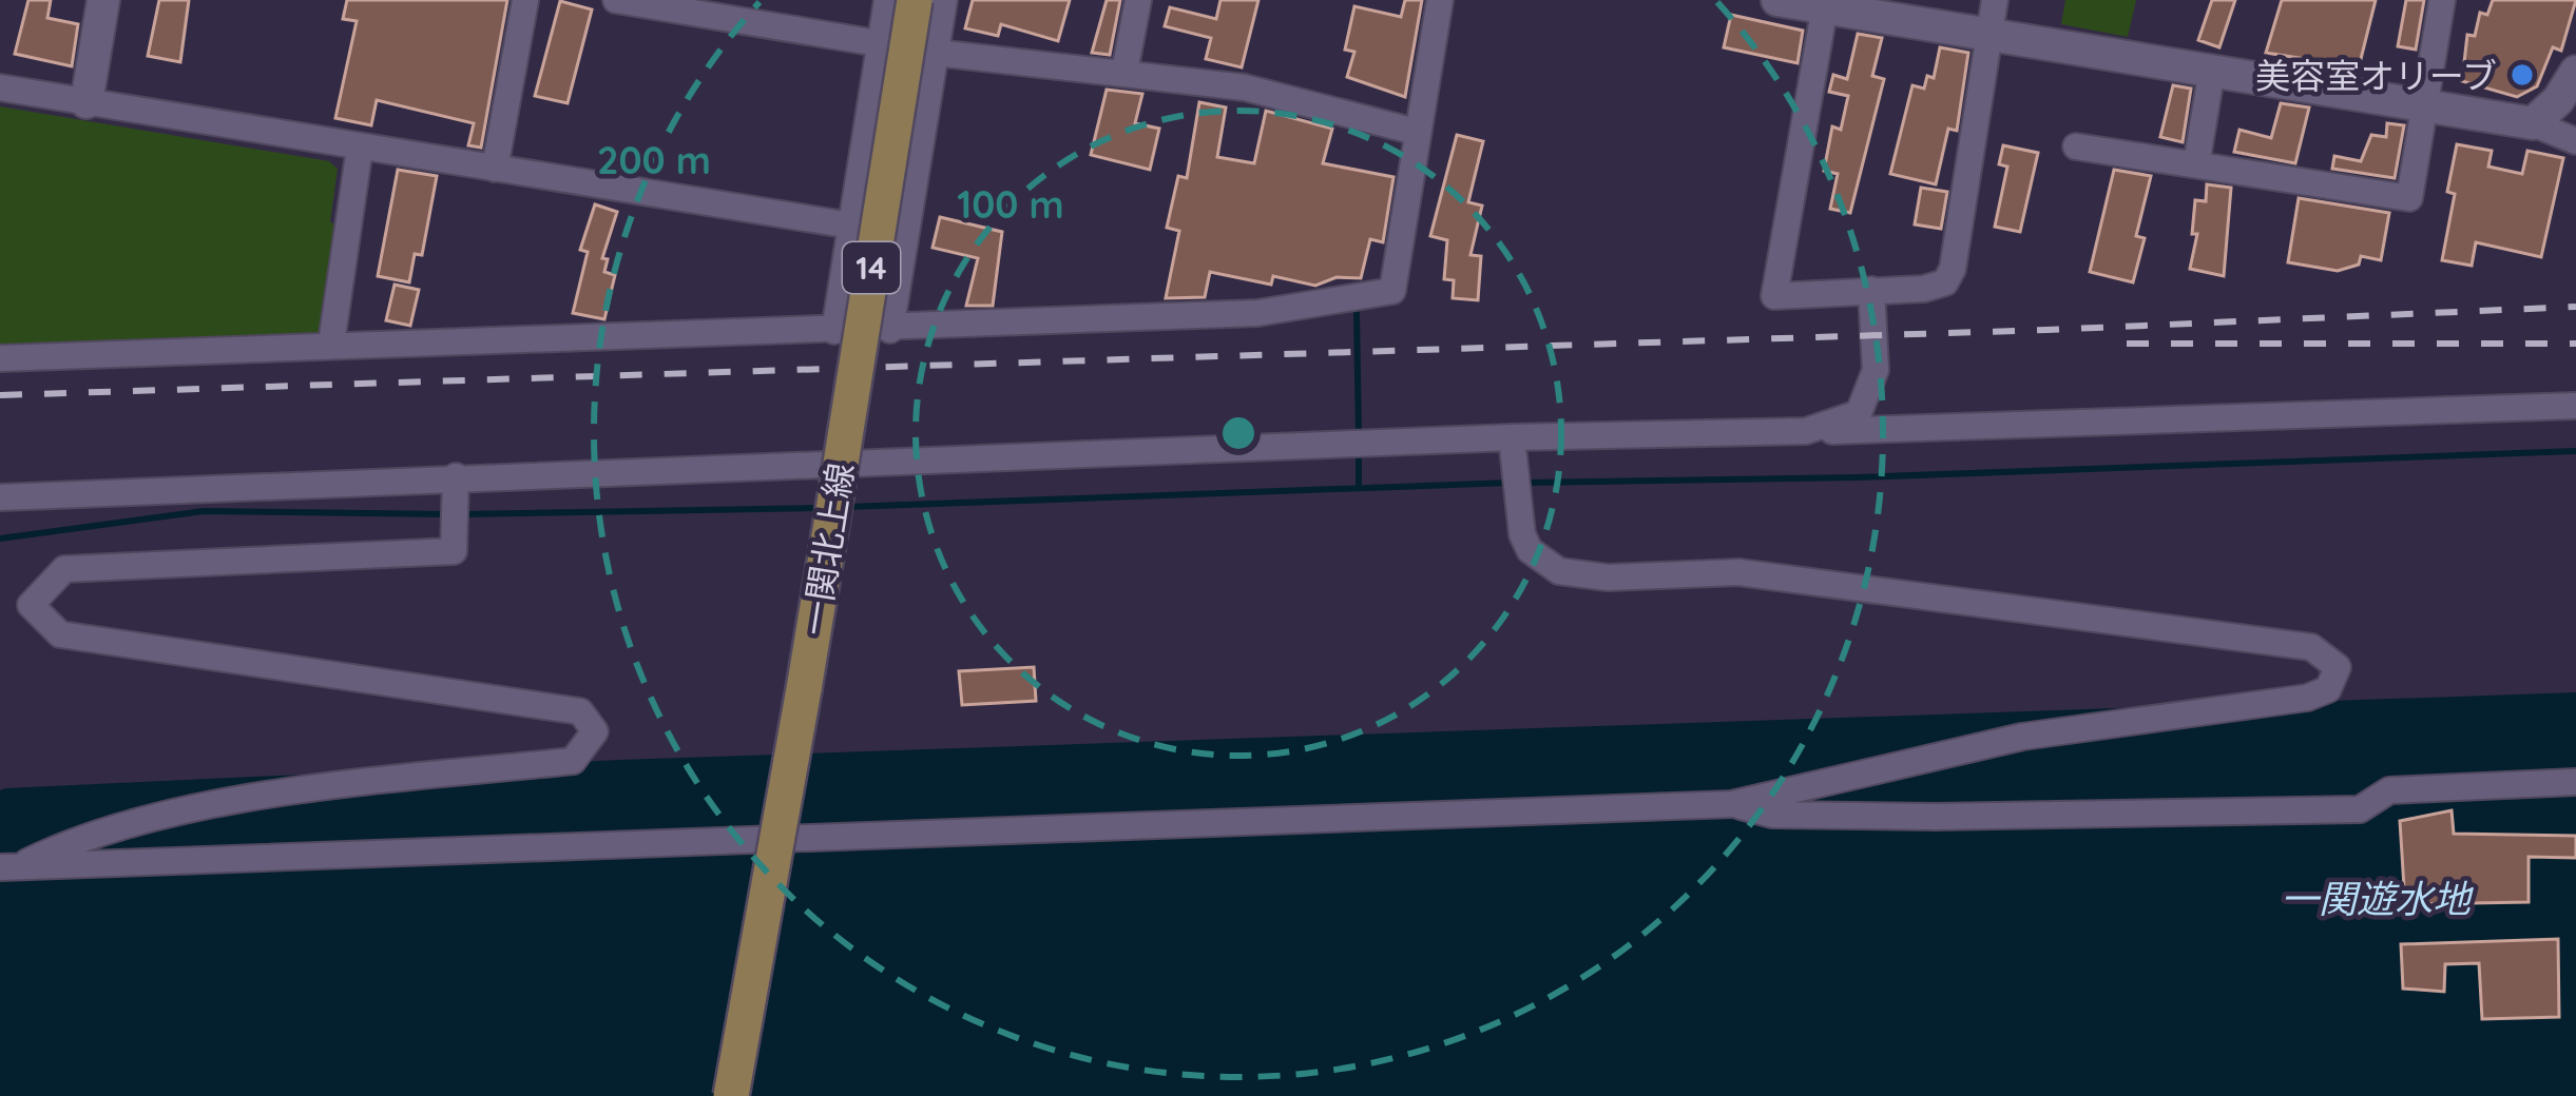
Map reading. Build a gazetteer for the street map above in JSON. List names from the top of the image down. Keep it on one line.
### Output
{"streets":{"main road":["14","一関北上線"]},"water":["一関遊水地"],"places":["美容室オリーブ"],"rings":["200 m","100 m"]}
